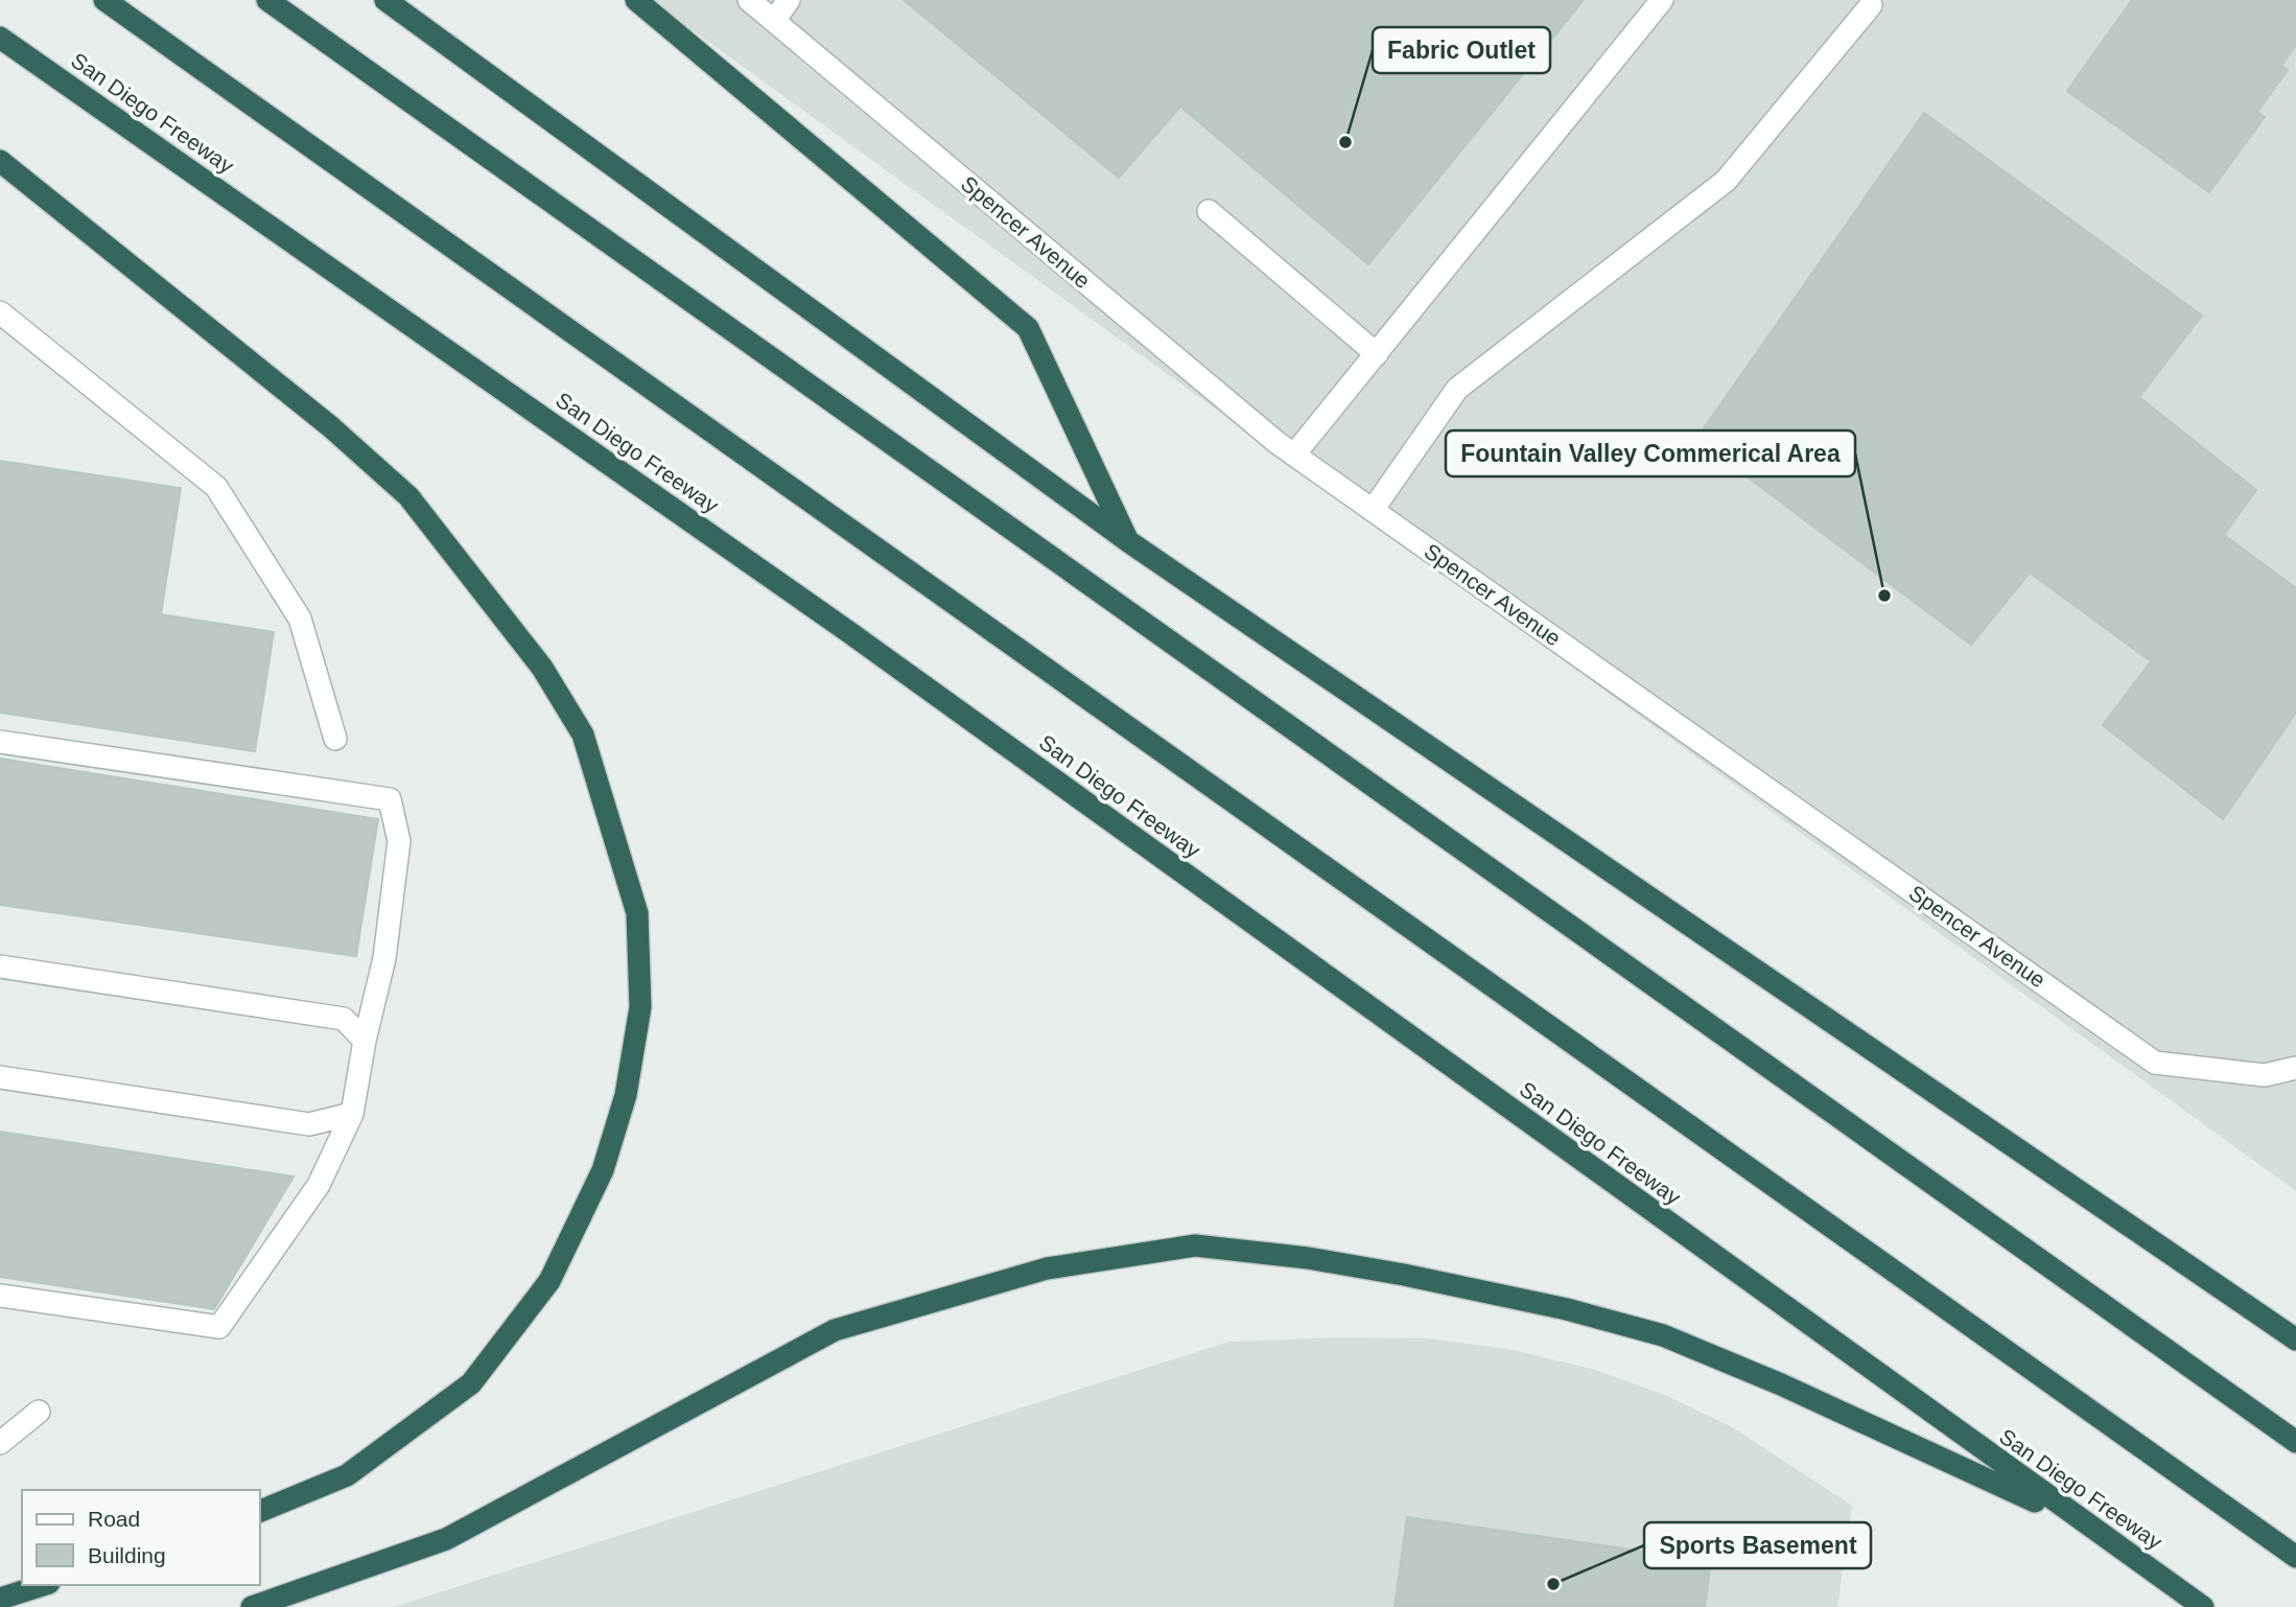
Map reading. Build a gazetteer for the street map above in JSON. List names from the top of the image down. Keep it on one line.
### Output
{"streets":{"highway":["San Diego Freeway"],"street":["Spencer Avenue"]},"places":["Fabric Outlet","Fountain Valley Commerical Area","Sports Basement"],"legend":["Road","Building"]}
